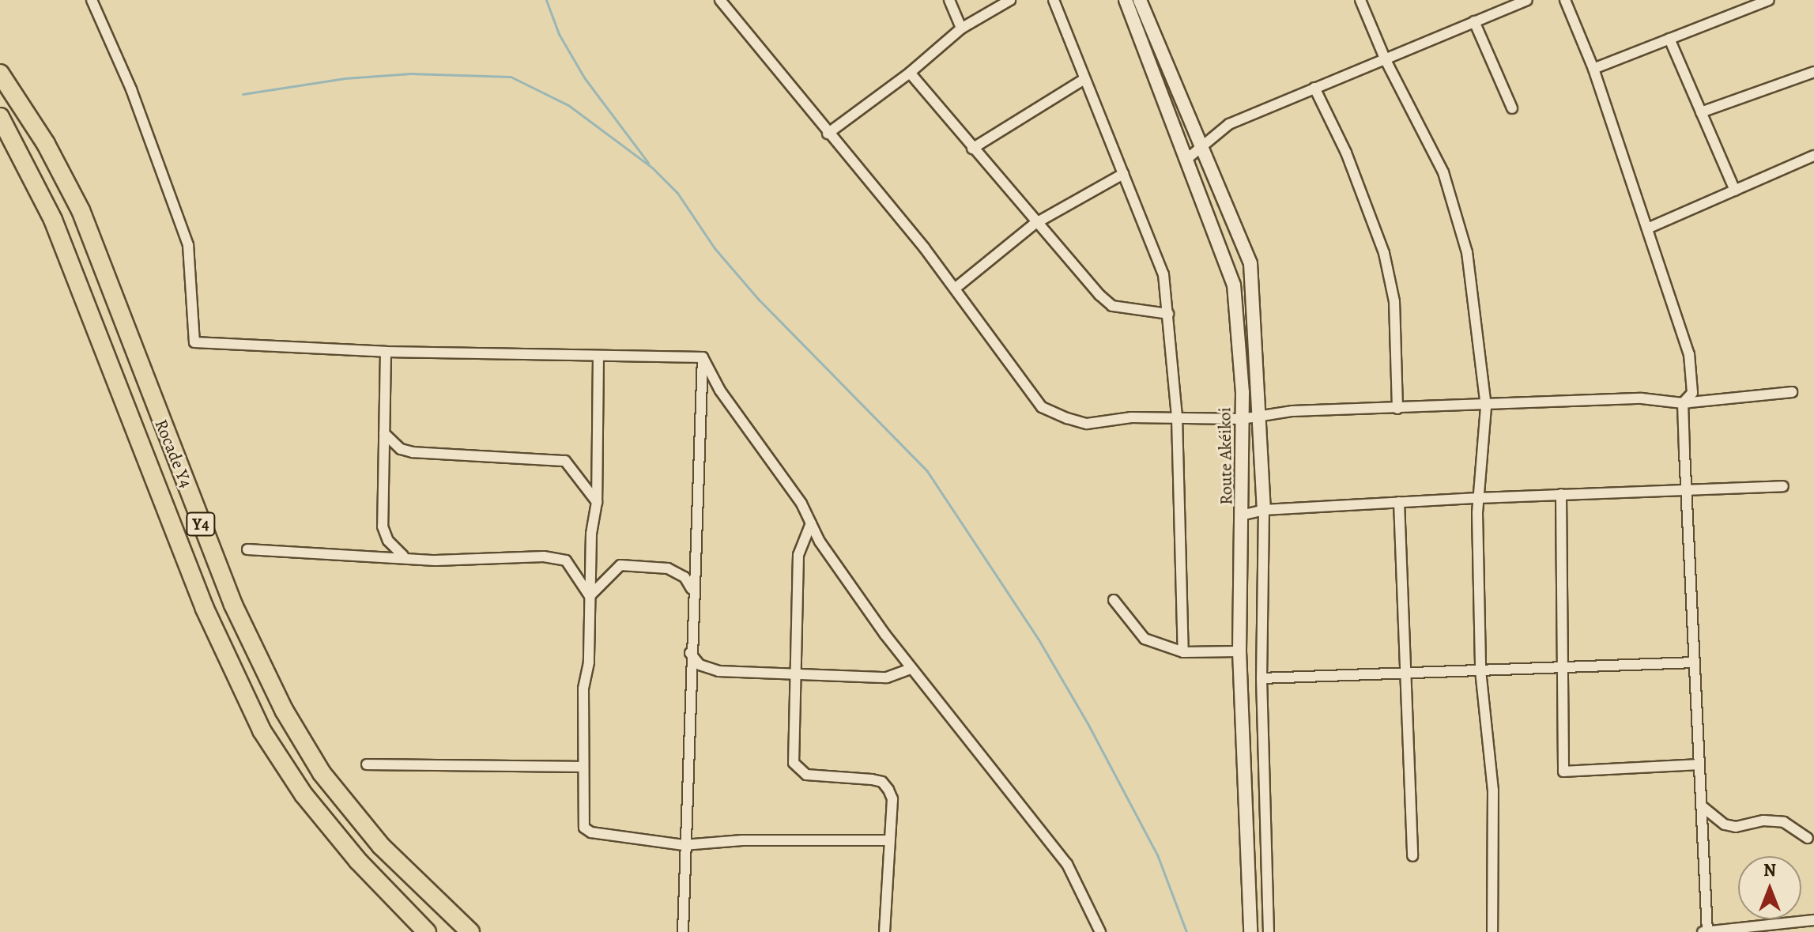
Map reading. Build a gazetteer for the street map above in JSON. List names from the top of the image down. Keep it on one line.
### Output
{"streets":{"highway":["Rocade Y4","Y4"],"street":["Route Akéikoi"]},"north":"top"}
